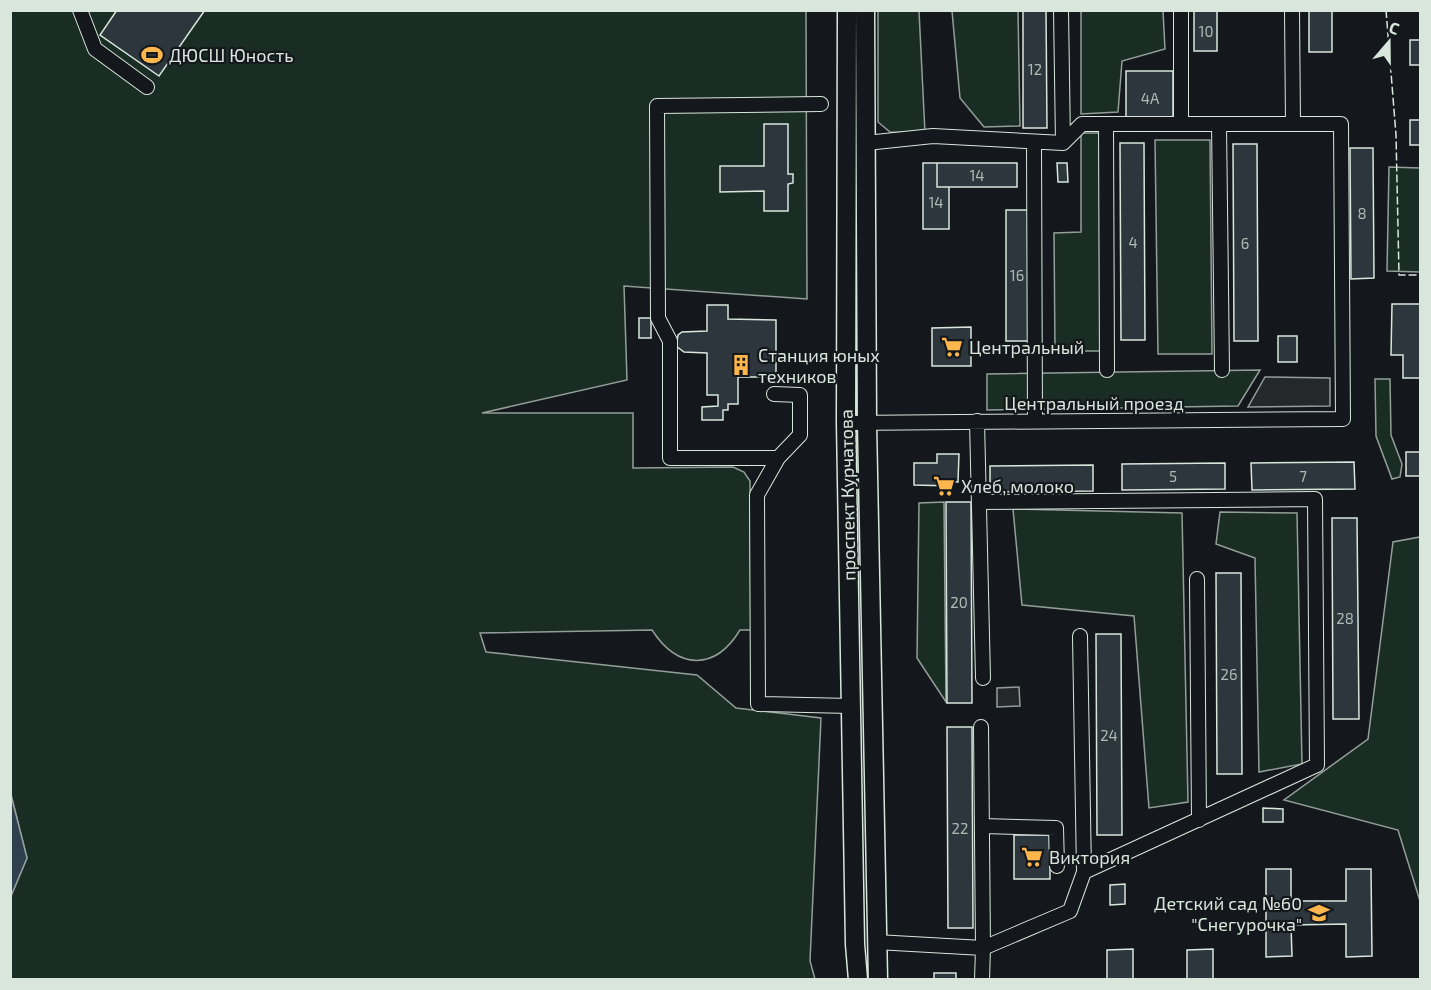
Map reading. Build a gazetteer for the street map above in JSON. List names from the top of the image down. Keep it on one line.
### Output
{"streets":{"main road":["проспект Курчатова"],"street":["Центральный проезд"]},"crossings":[["Центральный проезд","проспект Курчатова"]],"places":{"sports":["ДЮСШ Юность"],"supermarket":["Центральный","Хлеб, молоко","Виктория"],"building":["Станция юных техников"],"school or university":["Детский сад №60 \"Снегурочка\""]},"house_numbers":["10","12","4А","14","14","8","4","6","16","5","7","20","28","26","24","22"],"north":"top"}
